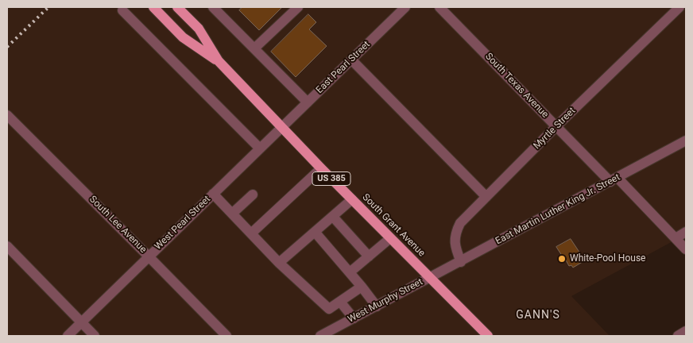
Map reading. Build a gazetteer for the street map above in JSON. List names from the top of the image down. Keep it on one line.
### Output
{"streets":{"main road":["US 385","South Grant Avenue"],"street":["East Pearl Street","South Texas Avenue","Myrtle Street","East Martin Luther King Jr. Street","West Pearl Street","South Lee Avenue","West Murphy Street"]},"crossings":[["East Pearl Street","West Pearl Street"],["East Pearl Street","South Grant Avenue"],["South Texas Avenue","Myrtle Street"],["South Texas Avenue","East Martin Luther King Jr. Street"],["Myrtle Street","East Martin Luther King Jr. Street"],["East Martin Luther King Jr. Street","South Grant Avenue"],["East Martin Luther King Jr. Street","West Murphy Street"],["West Pearl Street","South Lee Avenue"],["West Pearl Street","South Grant Avenue"],["South Grant Avenue","West Murphy Street"]],"districts":["GANN'S"],"places":["White-Pool House"]}
